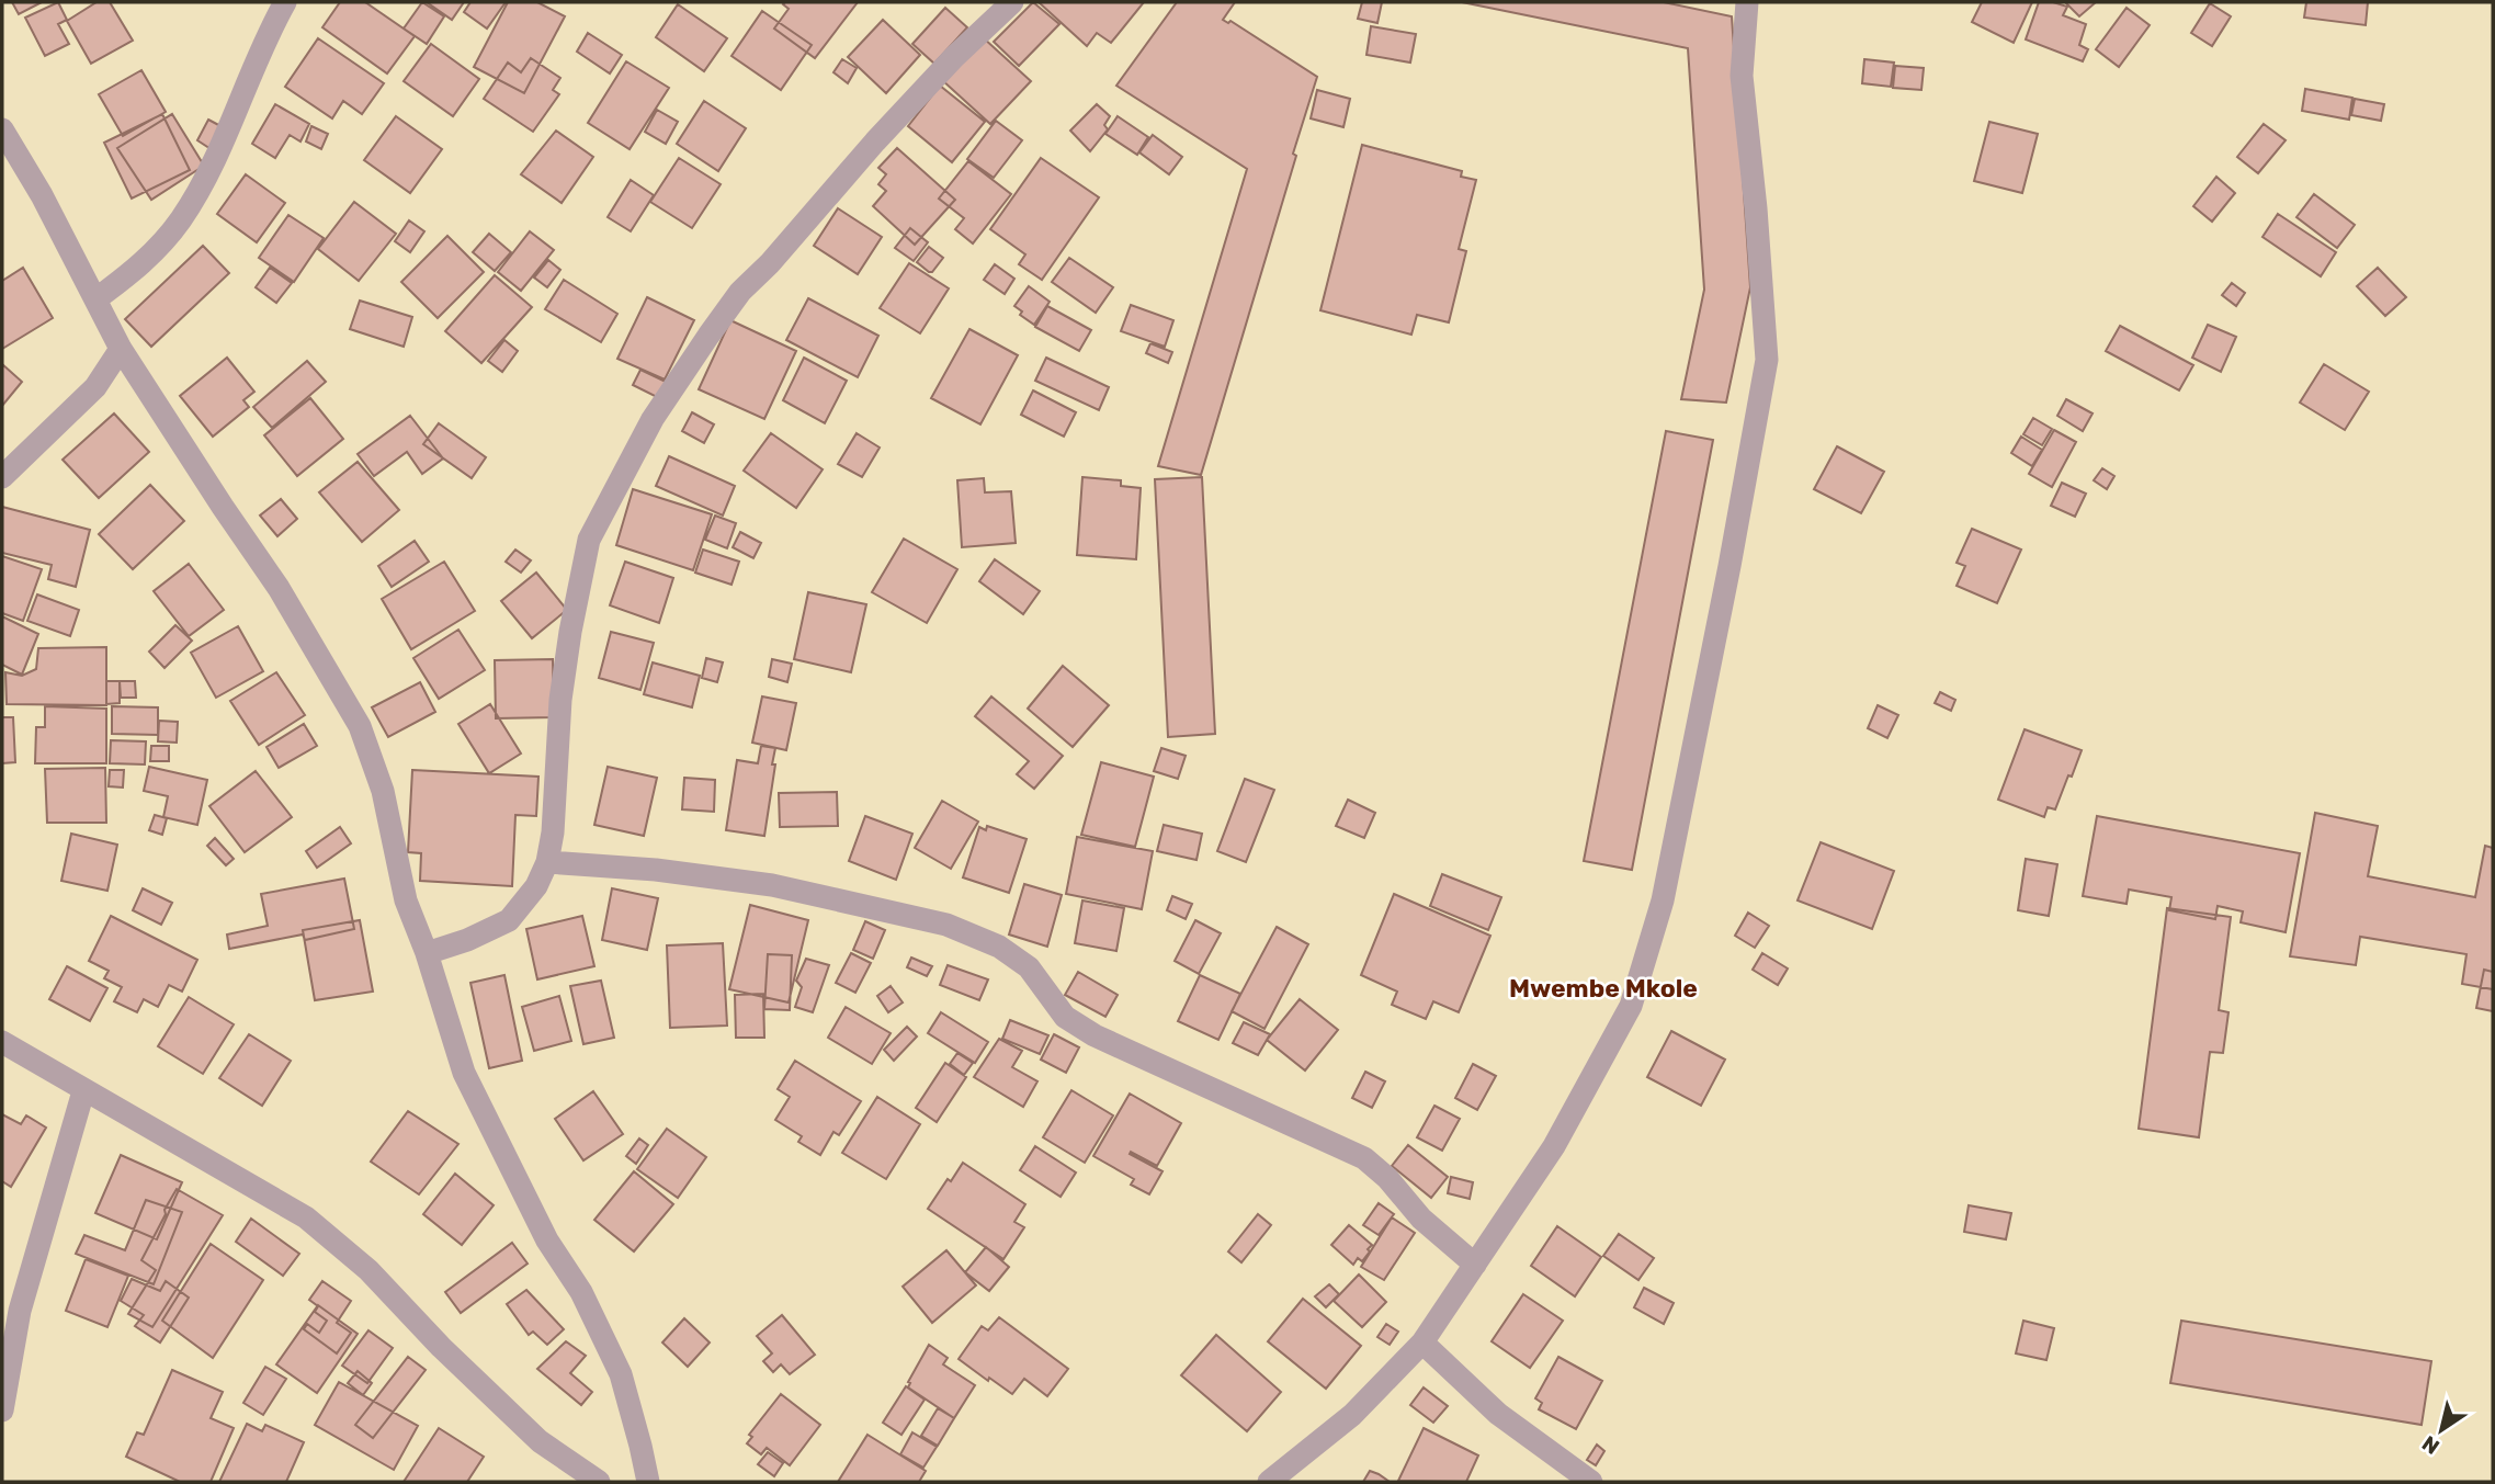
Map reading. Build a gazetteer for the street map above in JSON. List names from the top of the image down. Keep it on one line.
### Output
{"districts":["Mwembe Mkole"],"north":"bottom left"}
